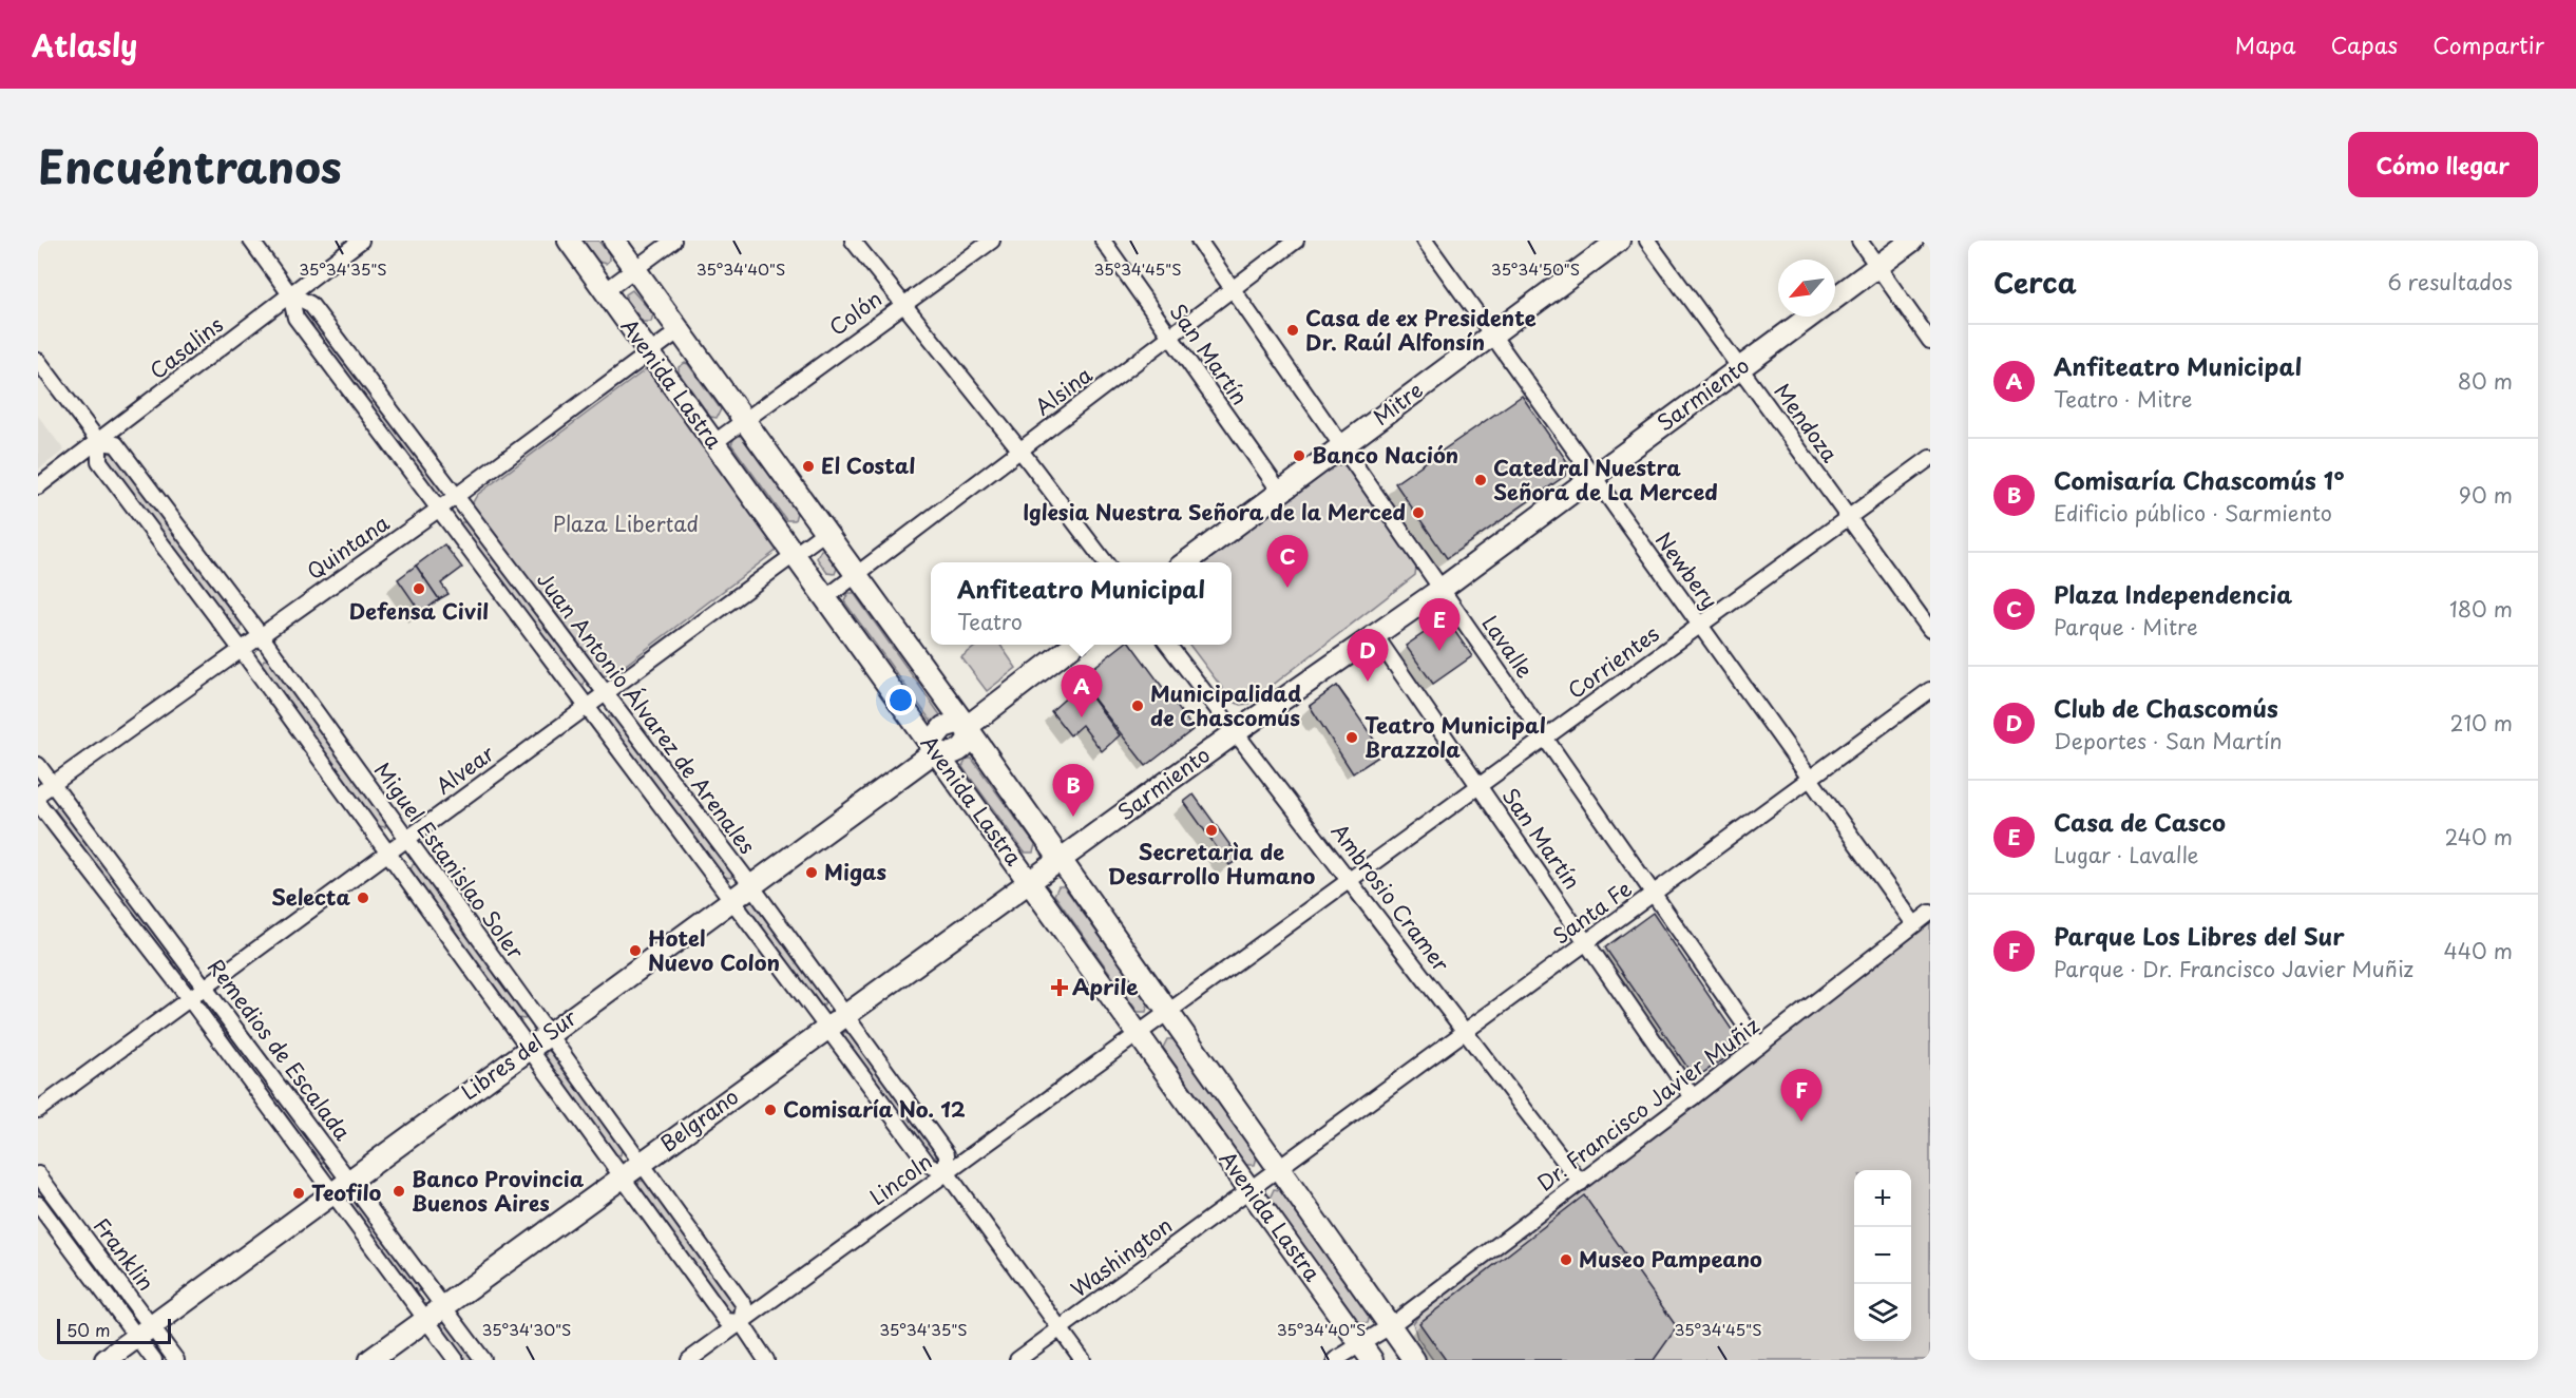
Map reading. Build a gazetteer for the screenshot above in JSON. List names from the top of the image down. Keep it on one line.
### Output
{"streets":{"main road":["Avenida Lastra","Sarmiento","Mitre","Libres del Sur","Belgrano"],"street":["Colón","Casalins","San Martín","Alsina","Mendoza","Quintana","Newbery","Lavalle","Corrientes","Juan Antonio Álvarez de Arenales","Alvear","Miguel Estanislao Soler","Ambrosio Cramer","Santa Fe","Remedios de Escalada","Dr. Francisco Javier Muñiz","Lincoln","Franklin","Washington"]},"crossings":[["Colón","Avenida Lastra"],["Casalins","Juan Antonio Álvarez de Arenales"],["Casalins","Miguel Estanislao Soler"],["San Martín","Alsina"],["San Martín","Sarmiento"],["San Martín","Mitre"],["San Martín","Corrientes"],["San Martín","Santa Fe"],["San Martín","Dr. Francisco Javier Muñiz"],["Avenida Lastra","Alsina"],["Avenida Lastra","Sarmiento"],["Avenida Lastra","Quintana"],["Avenida Lastra","Corrientes"],["Avenida Lastra","Alvear"],["Avenida Lastra","Santa Fe"],["Avenida Lastra","Libres del Sur"],["Avenida Lastra","Dr. Francisco Javier Muñiz"],["Avenida Lastra","Belgrano"],["Avenida Lastra","Lincoln"],["Avenida Lastra","Washington"],["Alsina","Lavalle"],["Sarmiento","Mendoza"],["Sarmiento","Newbery"],["Sarmiento","Lavalle"],["Sarmiento","Ambrosio Cramer"],["Sarmiento","Belgrano"],["Mitre","Newbery"],["Mitre","Lavalle"],["Mendoza","Corrientes"],["Quintana","Juan Antonio Álvarez de Arenales"],["Quintana","Miguel Estanislao Soler"],["Quintana","Remedios de Escalada"],["Newbery","Corrientes"],["Newbery","Santa Fe"],["Newbery","Dr. Francisco Javier Muñiz"],["Lavalle","Corrientes"],["Lavalle","Santa Fe"],["Lavalle","Dr. Francisco Javier Muñiz"],["Corrientes","Ambrosio Cramer"],["Corrientes","Lincoln"],["Juan Antonio Álvarez de Arenales","Alvear"],["Juan Antonio Álvarez de Arenales","Libres del Sur"],["Juan Antonio Álvarez de Arenales","Belgrano"],["Juan Antonio Álvarez de Arenales","Lincoln"],["Juan Antonio Álvarez de Arenales","Washington"],["Alvear","Miguel Estanislao Soler"],["Alvear","Remedios de Escalada"],["Miguel Estanislao Soler","Libres del Sur"],["Miguel Estanislao Soler","Belgrano"],["Miguel Estanislao Soler","Lincoln"],["Ambrosio Cramer","Santa Fe"],["Ambrosio Cramer","Dr. Francisco Javier Muñiz"],["Santa Fe","Washington"],["Remedios de Escalada","Libres del Sur"],["Remedios de Escalada","Belgrano"],["Libres del Sur","Franklin"]],"parks":["Plaza Libertad"],"places":{"other":["Casa de ex Presidente Dr. Raúl Alfonsín","Banco Nación","El Costal","Catedral Nuestra Señora de La Merced","Iglesia Nuestra Señora de la Merced","Defensa Civil","Municipalidad de Chascomús","Teatro Municipal Brazzola","Secretarìa de Desarrollo Humano","Migas","Selecta","Hotel Nuevo Colon","Comisaría No. 12","Banco Provincia Buenos Aires","Teofilo","Museo Pampeano"],"health":["Aprile"]},"scale_bar":"50 m","north":"bottom left","page":{"header":"Atlasly","nav":["Mapa","Capas","Compartir"],"title":"Encuéntranos","buttons":"Cómo llegar","heading":["Cerca","6 resultados"],"list":[{"mark":"A","name":"Anfiteatro Municipal","note":"Teatro · Mitre","value":"80 m"},{"mark":"B","name":"Comisaría Chascomús 1°","note":"Edificio público · Sarmiento","value":"90 m"},{"mark":"C","name":"Plaza Independencia","note":"Parque · Mitre","value":"180 m"},{"mark":"D","name":"Club de Chascomús","note":"Deportes · San Martín","value":"210 m"},{"mark":"E","name":"Casa de Casco","note":"Lugar · Lavalle","value":"240 m"},{"mark":"F","name":"Parque Los Libres del Sur","note":"Parque · Dr. Francisco Javier Muñiz","value":"440 m"}],"pins":["C","E","D","A","B","F"],"popup":["Anfiteatro Municipal","Teatro"],"map_buttons":["+","−"],"scale":"50 m"},"coordinates":["35°34'35\"S","35°34'40\"S","35°34'50\"S","35°34'45\"S","35°34'30\"S"]}
